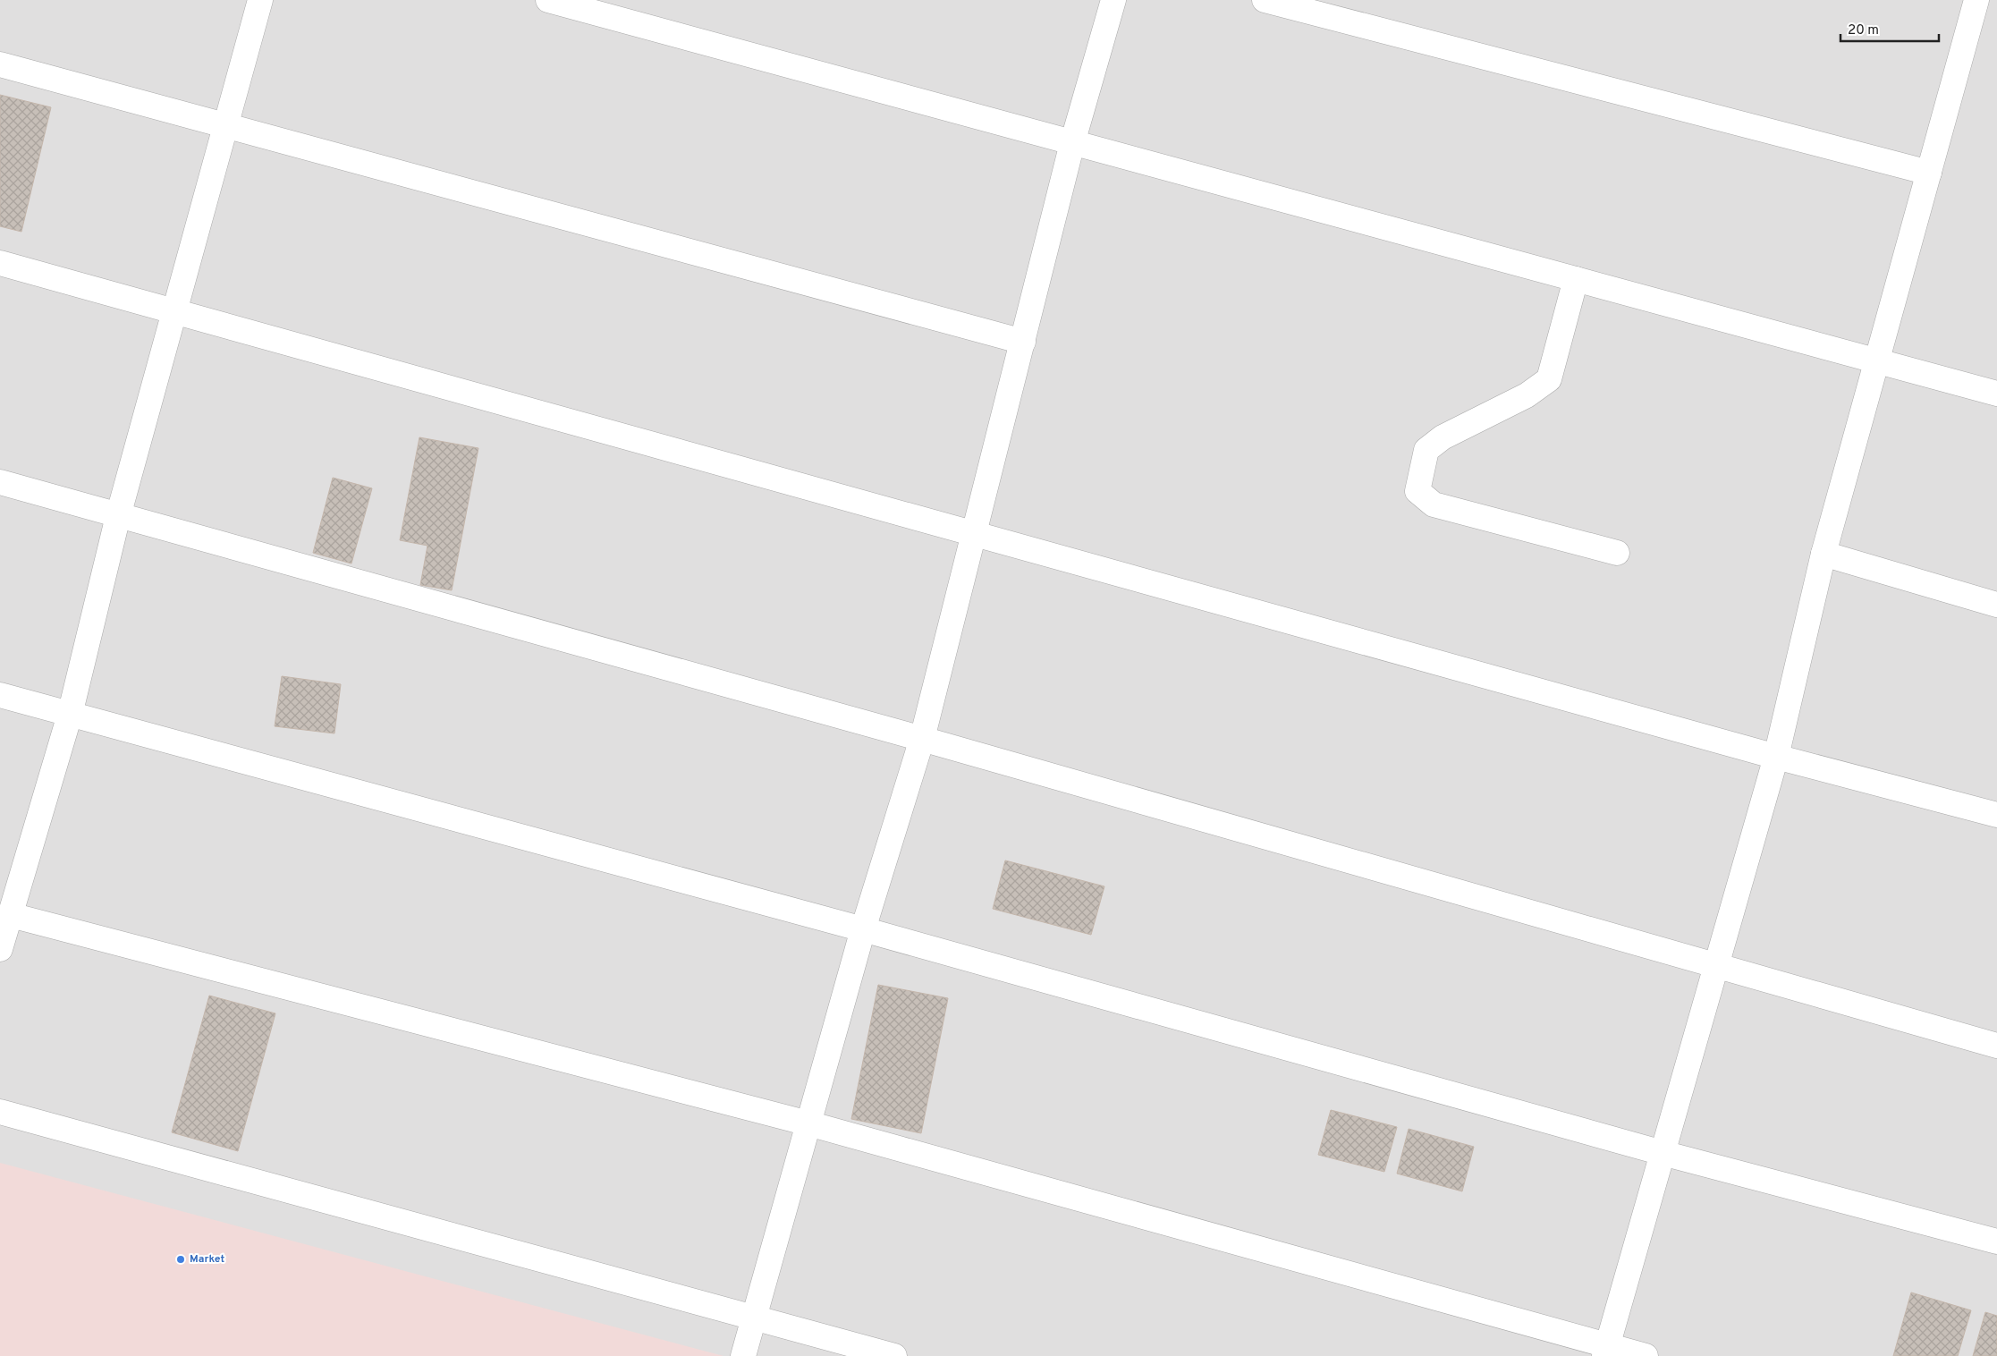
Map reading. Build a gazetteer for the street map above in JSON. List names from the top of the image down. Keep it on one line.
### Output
{"places":["Market"],"scale_bar":"20 m"}
